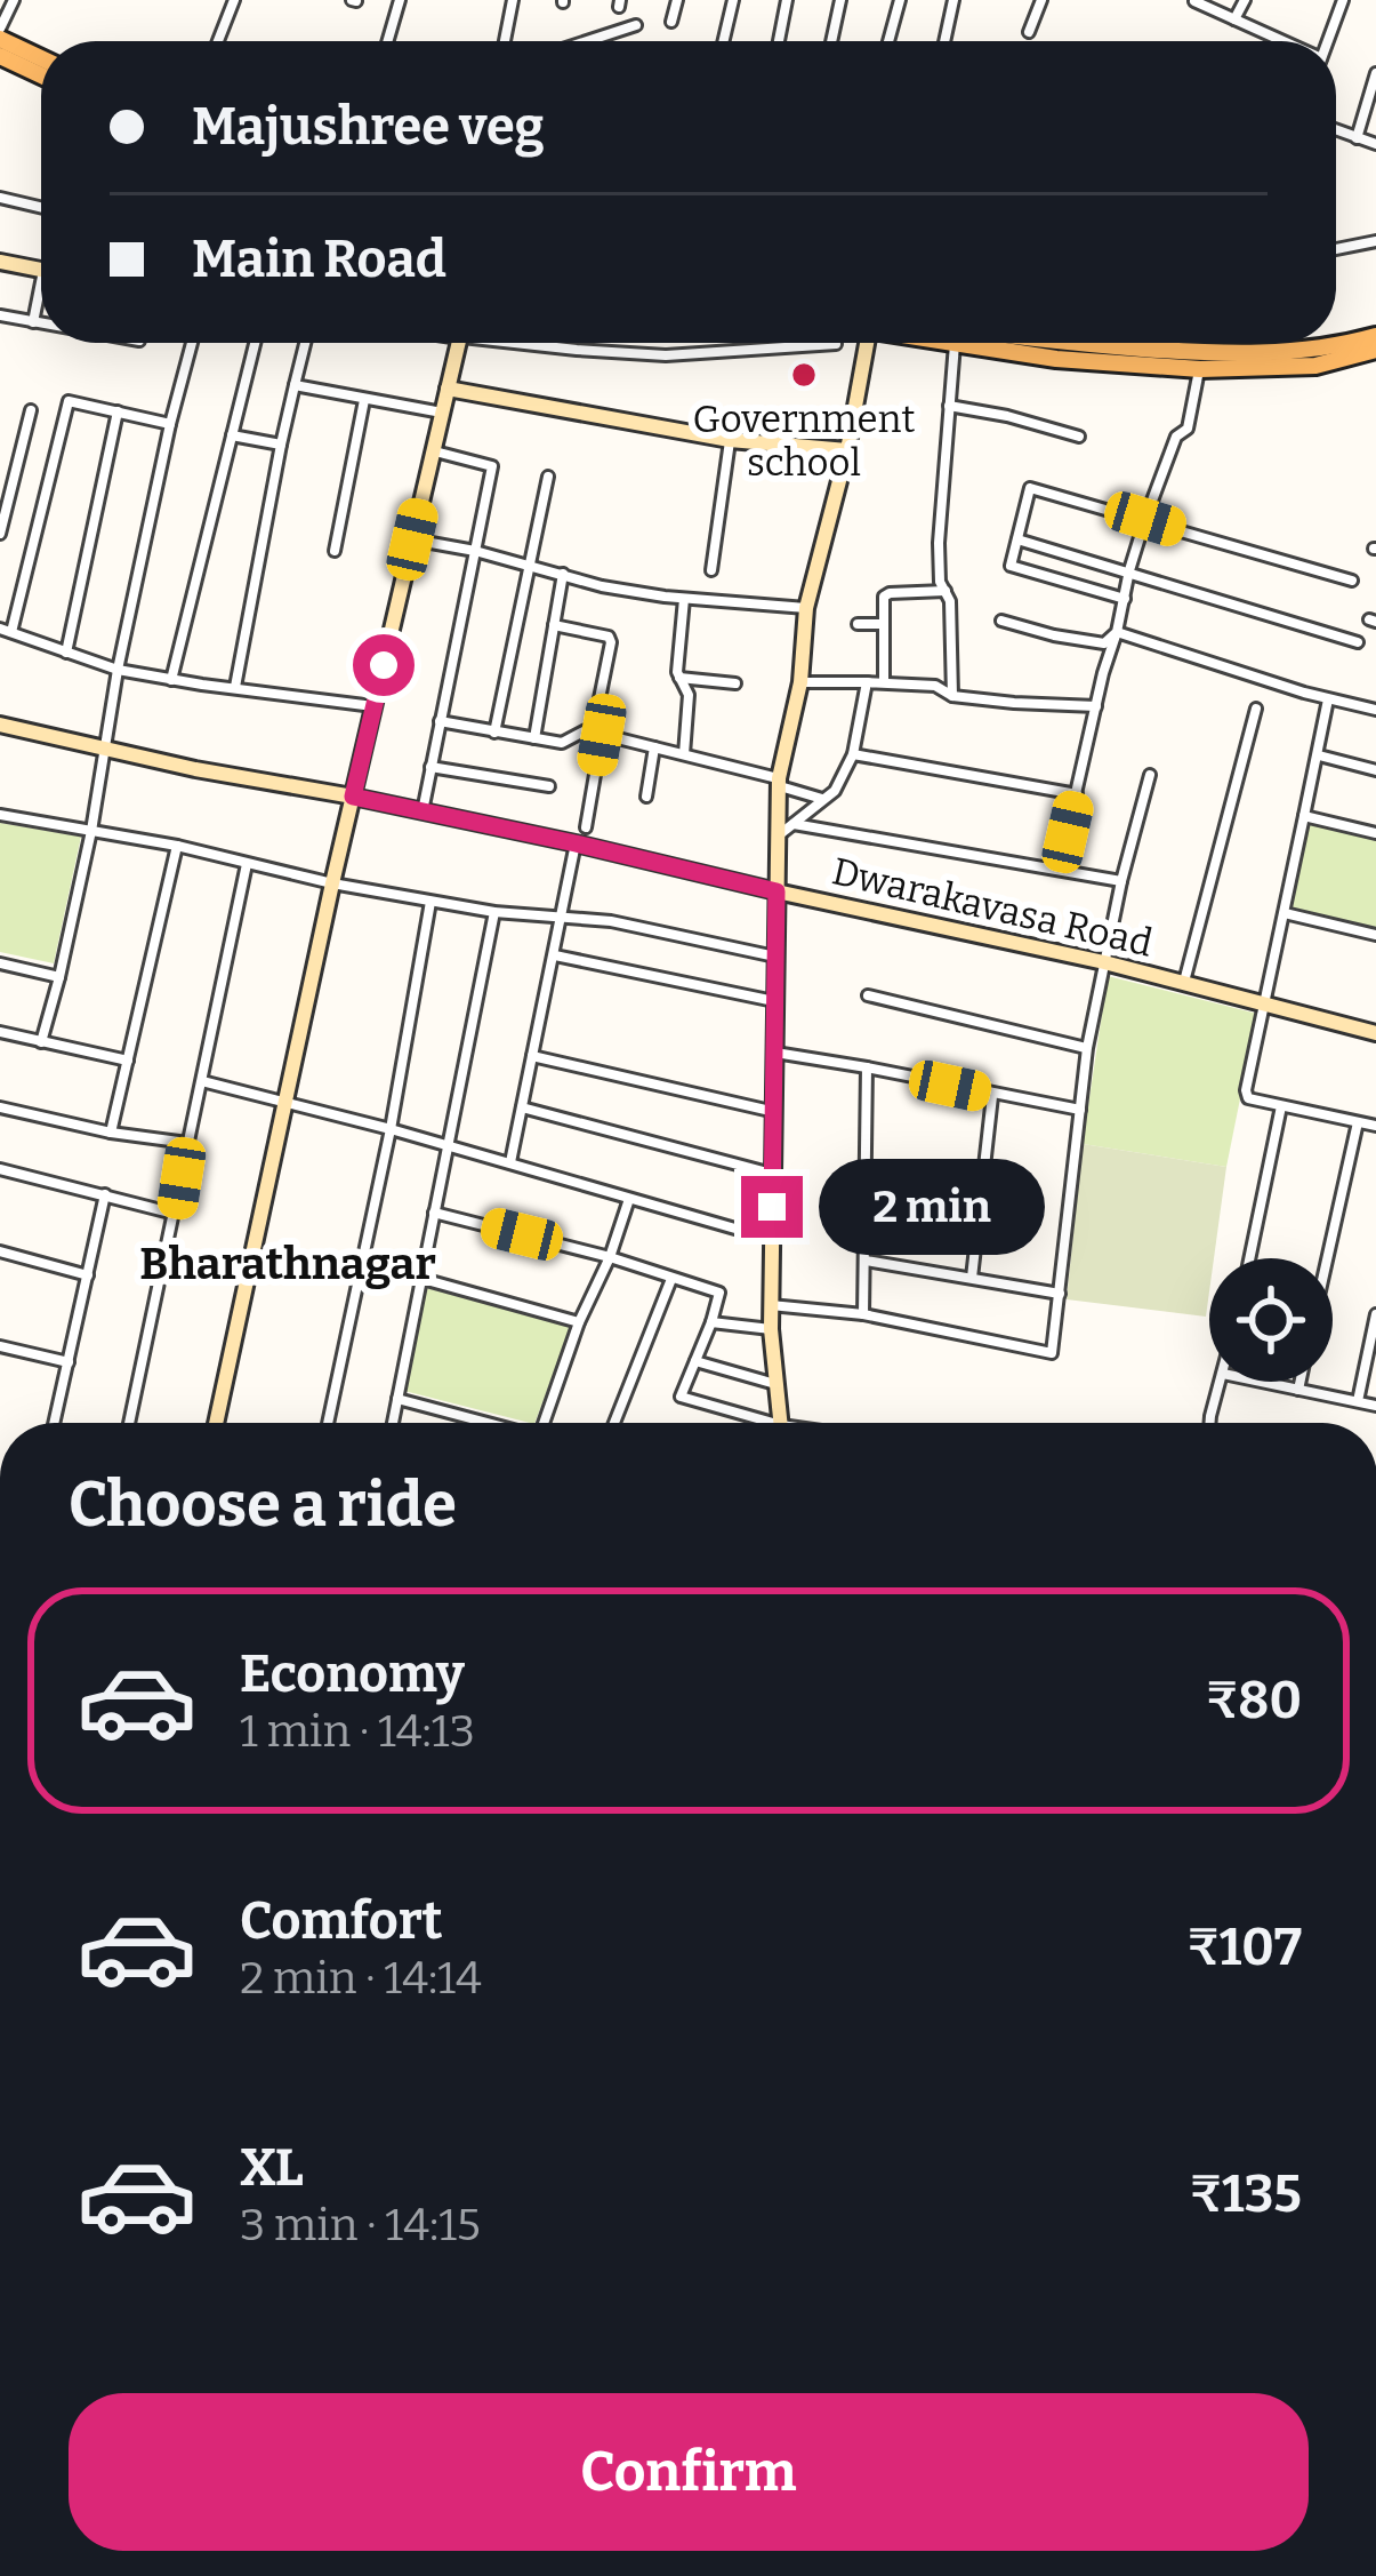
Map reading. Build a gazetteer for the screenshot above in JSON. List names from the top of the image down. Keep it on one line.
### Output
{"streets":{"street":["Dwarakavasa Road"]},"districts":["Bharathnagar"],"places":["Government school"],"page":{"banner":["Majushree veg","Main Road"],"bubble":"2 min","heading":"Choose a ride","list":[{"name":"Economy","note":"1 min · 14:13","value":"₹80"},{"name":"Comfort","note":"2 min · 14:14","value":"₹107"},{"name":"XL","note":"3 min · 14:15","value":"₹135"}],"buttons":"Confirm"}}
